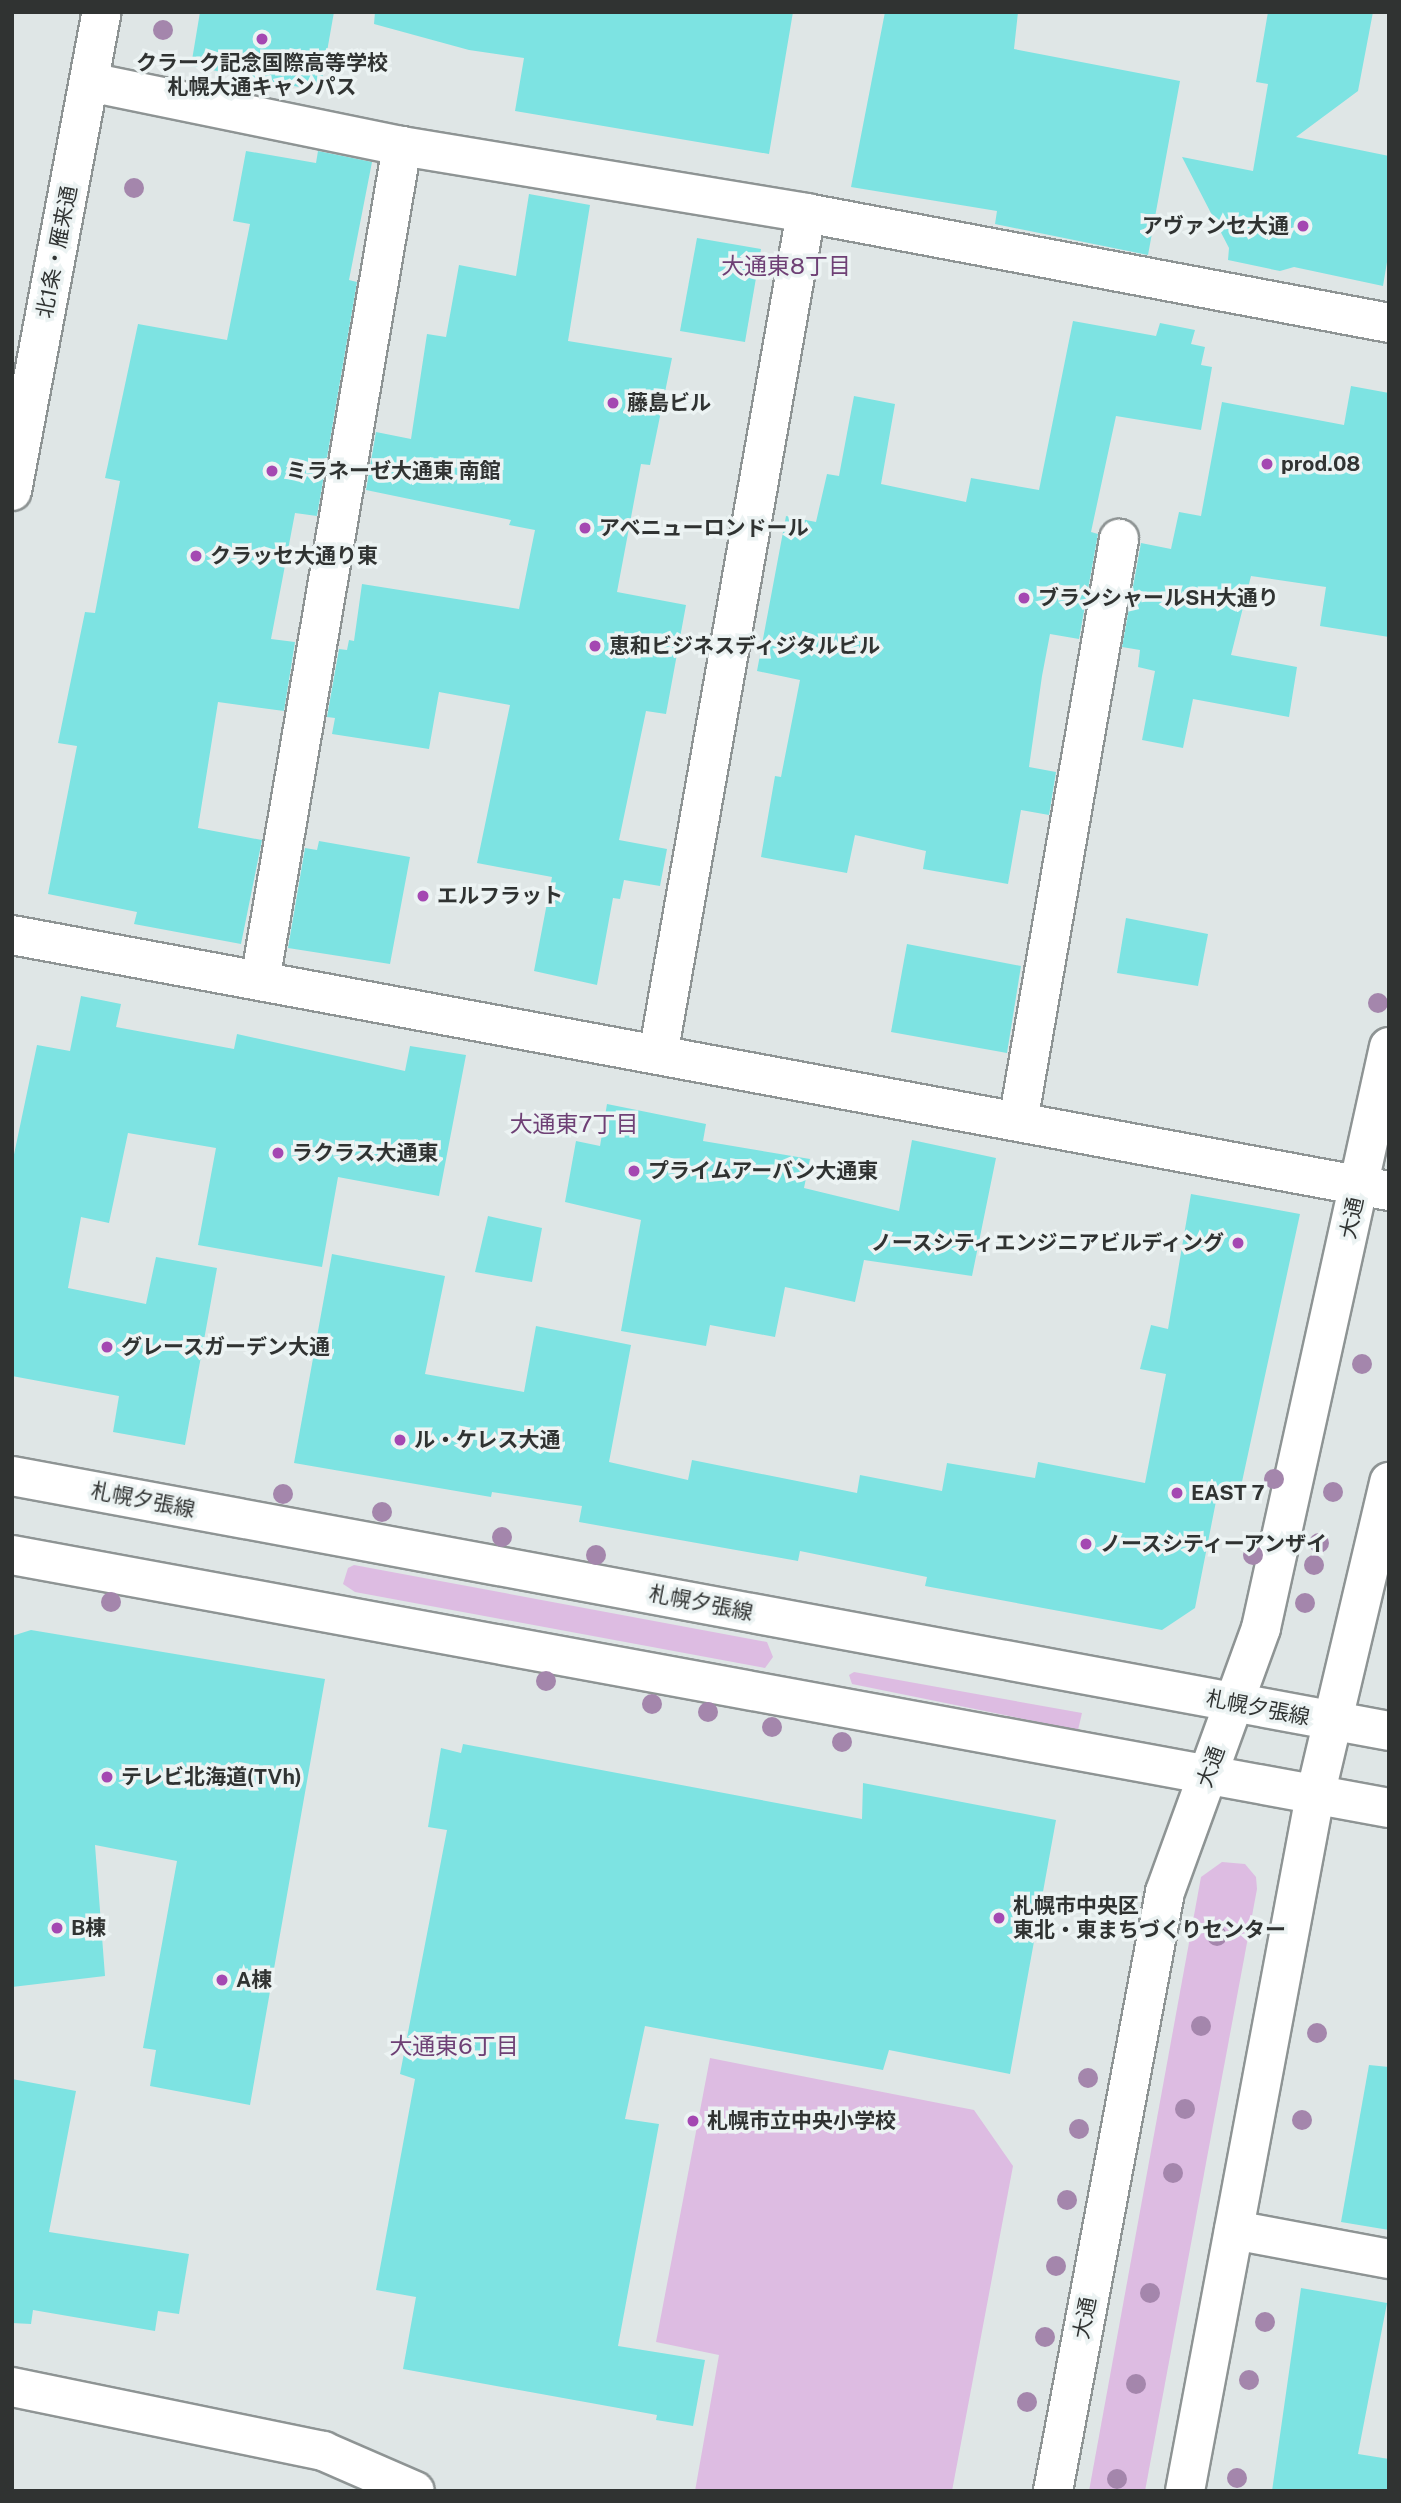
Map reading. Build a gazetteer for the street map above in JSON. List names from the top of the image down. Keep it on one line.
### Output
{"streets":{"main road":["北1条・雁来通","大通","札幌夕張線"]},"crossings":[["大通","札幌夕張線"]],"districts":["大通東8丁目","大通東7丁目","大通東6丁目"],"places":["クラーク記念国際高等学校 札幌大通キャンパス","アヴァンセ大通","藤島ビル","prod.08","ミラネーゼ大通東 南館","アベニューロンドール","クラッセ大通り東","ブランシャールSH大通り","恵和ビジネスディジタルビル","エルフラット","ラクラス大通東","プライムアーバン大通東","ノースシティエンジニアビルディング","グレースガーデン大通","ル・ケレス大通","EAST 7","ノースシティーアンザイ","テレビ北海道(TVh)","札幌市中央区 東北・東まちづくりセンター","B棟","A棟","札幌市立中央小学校"]}
